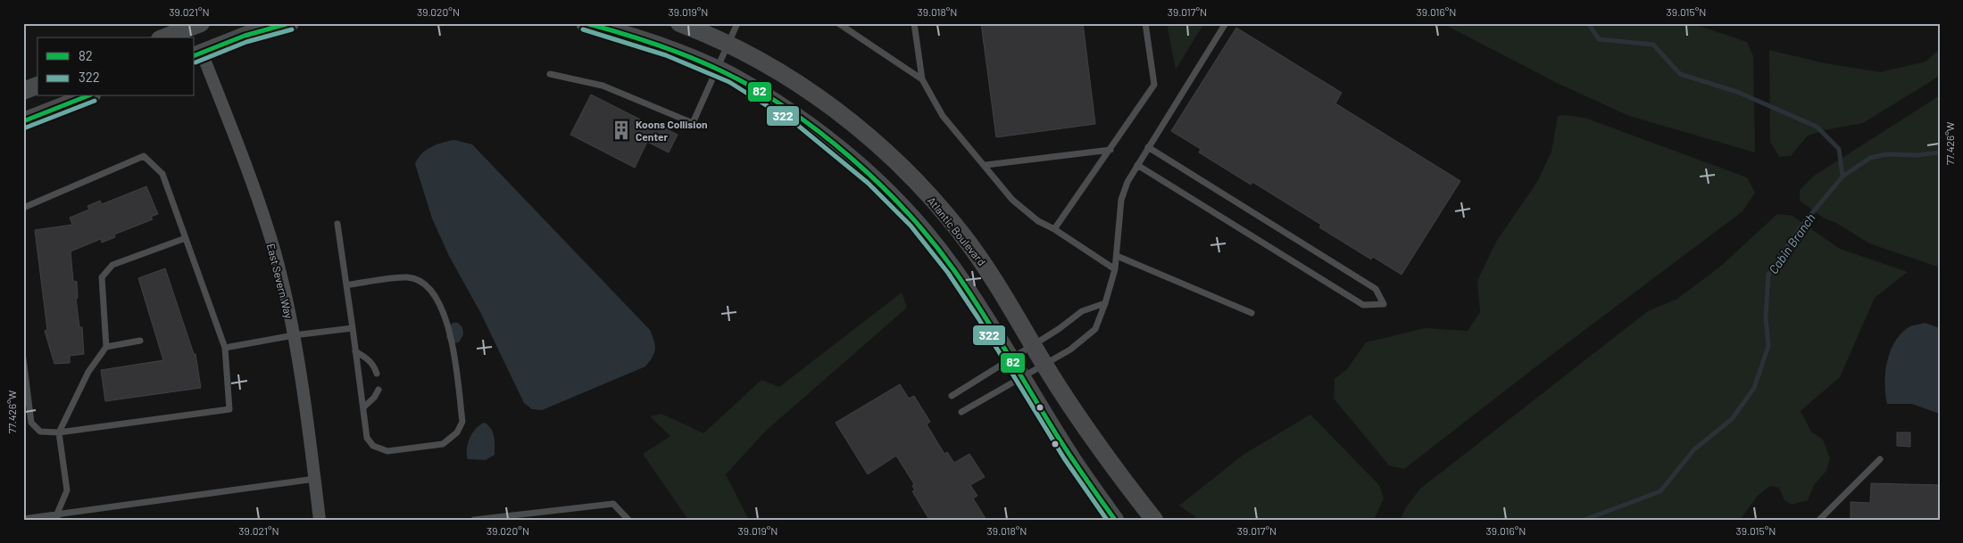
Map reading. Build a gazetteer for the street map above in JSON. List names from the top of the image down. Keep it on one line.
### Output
{"streets":{"main road":["Atlantic Boulevard"],"street":["East Severn Way"]},"water":["Cabin Branch"],"places":{"building":["Koons Collision Center"]},"lines":["transit line 82","transit line 322"],"legend":["82","322"],"coordinates":["39.021°N","39.020°N","39.019°N","39.018°N","39.017°N","39.016°N","39.015°N","77.426°W"]}
